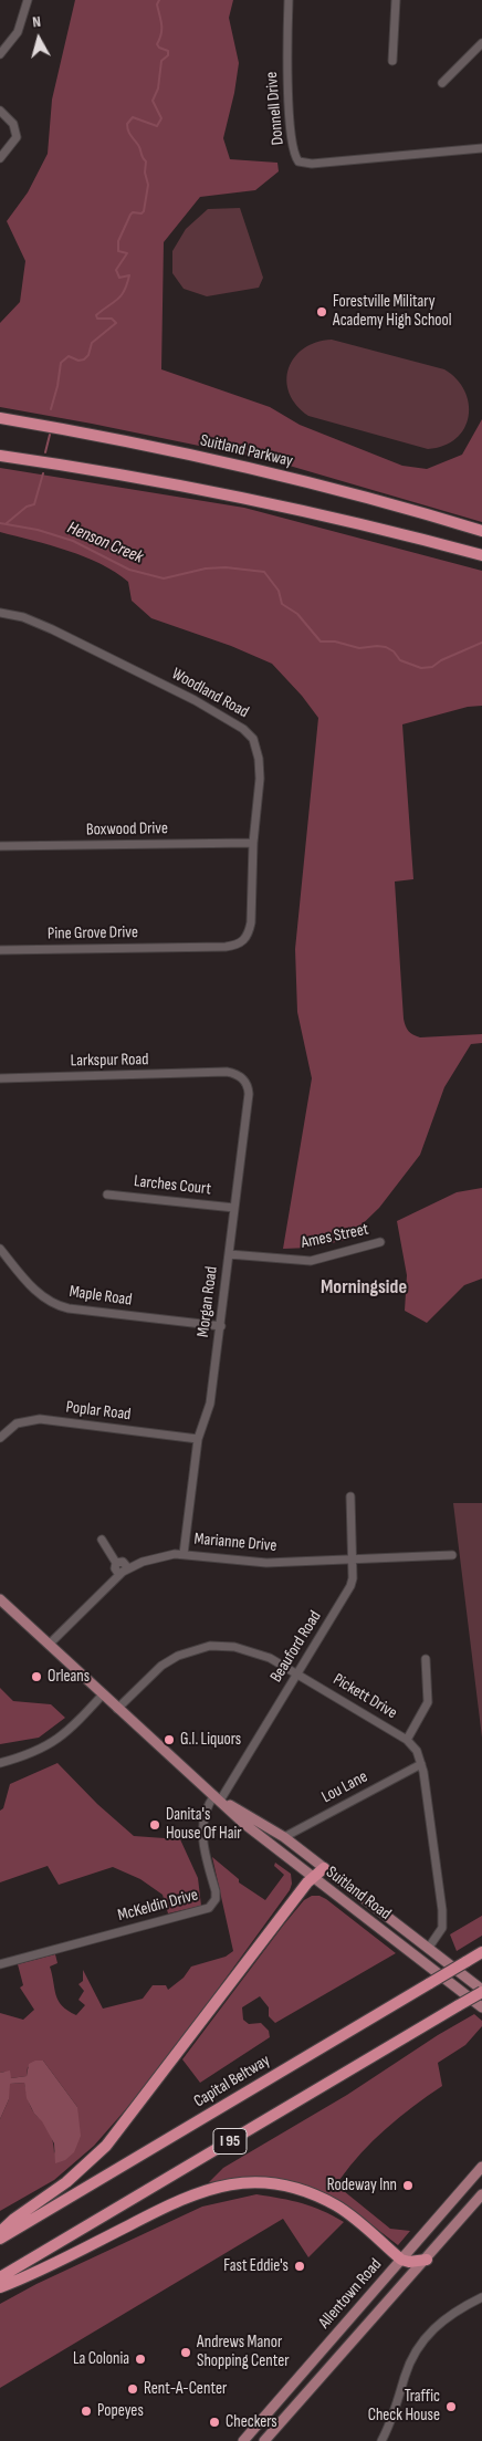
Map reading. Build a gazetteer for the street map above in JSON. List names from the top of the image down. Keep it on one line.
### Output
{"streets":{"highway":["Suitland Parkway","Capital Beltway","I 95"],"main road":["Suitland Road","Allentown Road"],"street":["Donnell Drive","Woodland Road","Boxwood Drive","Pine Grove Drive","Larkspur Road","Larches Court","Ames Street","Maple Road","Morgan Road","Poplar Road","Marianne Drive","Beauford Road","Pickett Drive","Lou Lane","McKeldin Drive"]},"crossings":[["Woodland Road","Boxwood Drive"],["Woodland Road","Pine Grove Drive"],["Larkspur Road","Morgan Road"],["Larches Court","Morgan Road"],["Ames Street","Morgan Road"],["Maple Road","Morgan Road"],["Morgan Road","Poplar Road"],["Morgan Road","Marianne Drive"],["Marianne Drive","Beauford Road"],["Marianne Drive","Suitland Road"],["Beauford Road","Pickett Drive"],["Beauford Road","Suitland Road"],["Beauford Road","McKeldin Drive"],["Pickett Drive","Lou Lane"],["Pickett Drive","Suitland Road"],["Lou Lane","Suitland Road"],["Suitland Road","McKeldin Drive"],["Suitland Road","I 95"]],"districts":["Morningside"],"water":["Henson Creek"],"places":["Forestville Military Academy High School","Orleans","G.I. Liquors","Danita's House Of Hair","Rodeway Inn","Fast Eddie's","Andrews Manor Shopping Center","La Colonia","Rent-A-Center","Traffic Check House","Popeyes","Checkers"],"north":"top"}
